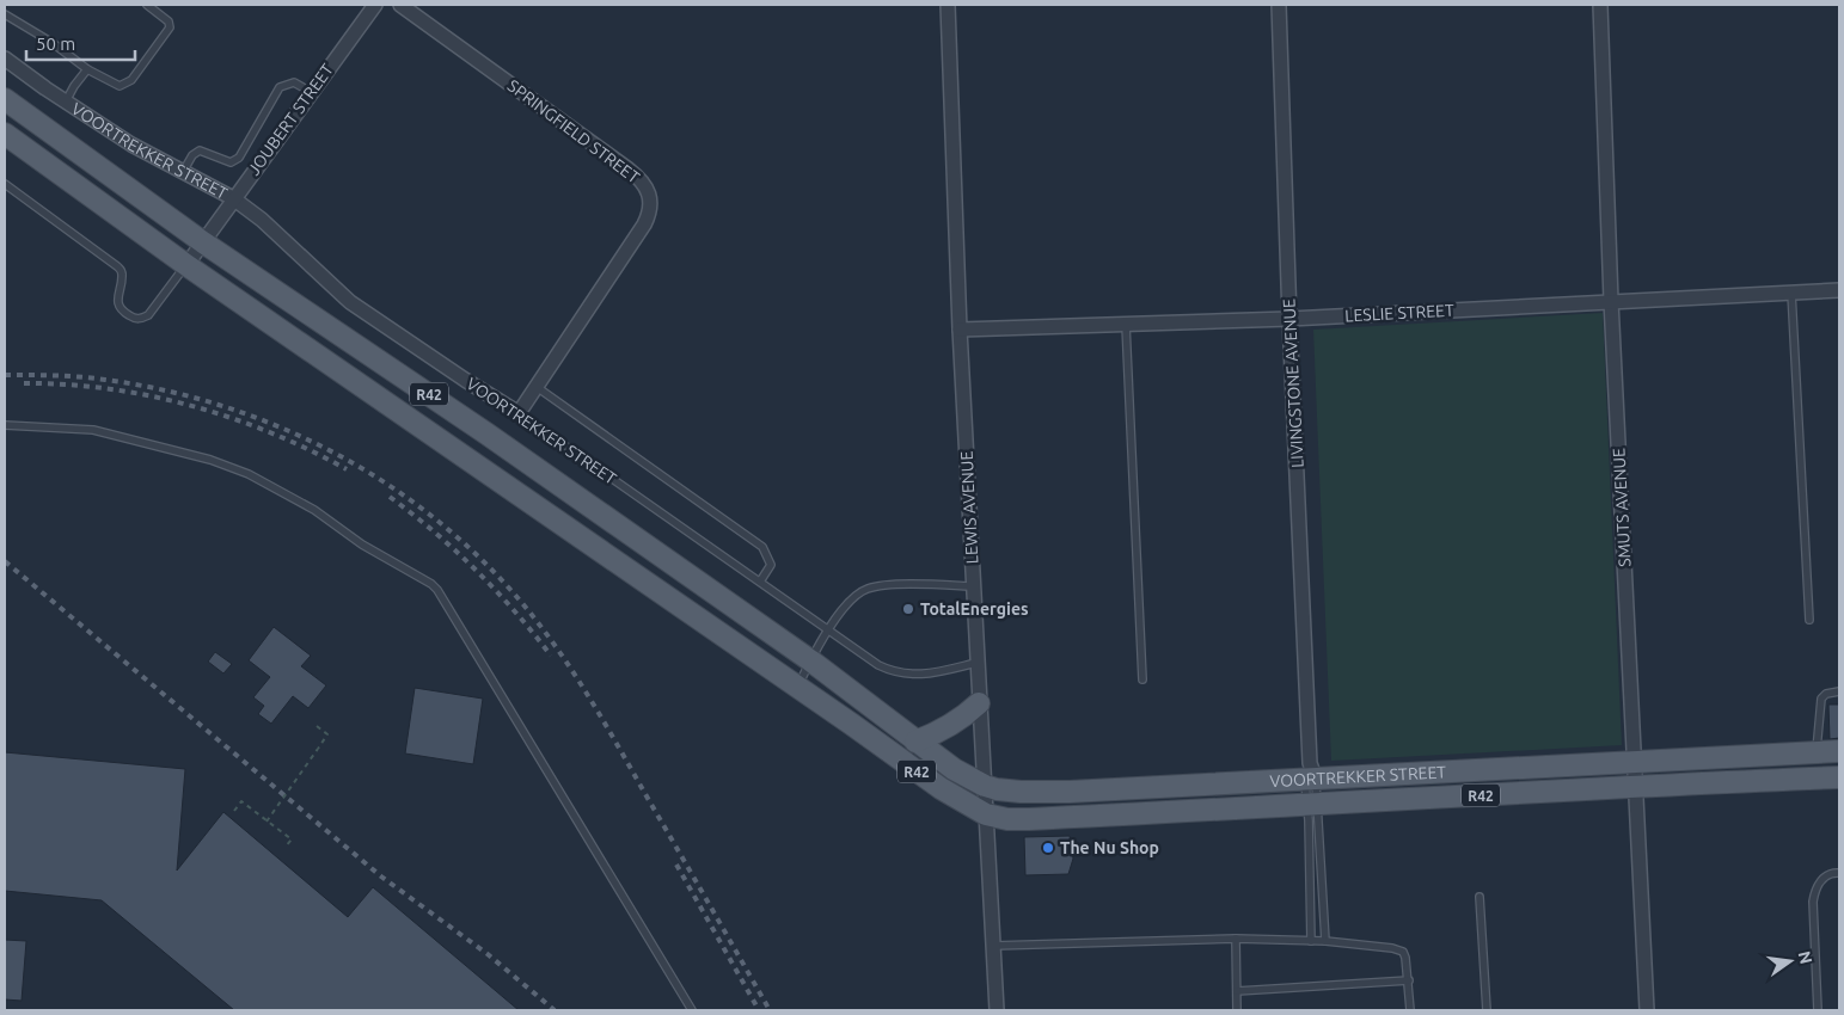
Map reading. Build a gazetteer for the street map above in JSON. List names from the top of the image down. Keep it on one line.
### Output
{"streets":{"main road":["VOORTREKKER STREET","R42"],"street":["JOUBERT STREET","SPRINGFIELD STREET","LESLIE STREET","LIVINGSTONE AVENUE","LEWIS AVENUE","SMUTS AVENUE"]},"crossings":[["JOUBERT STREET","VOORTREKKER STREET"],["JOUBERT STREET","R42"],["SPRINGFIELD STREET","VOORTREKKER STREET"],["VOORTREKKER STREET","LIVINGSTONE AVENUE"],["VOORTREKKER STREET","R42"],["VOORTREKKER STREET","LEWIS AVENUE"],["VOORTREKKER STREET","SMUTS AVENUE"],["LESLIE STREET","LIVINGSTONE AVENUE"],["LESLIE STREET","LEWIS AVENUE"],["LESLIE STREET","SMUTS AVENUE"],["R42","LEWIS AVENUE"]],"places":["TotalEnergies","The Nu Shop"],"scale_bar":"50 m","north":"right"}
